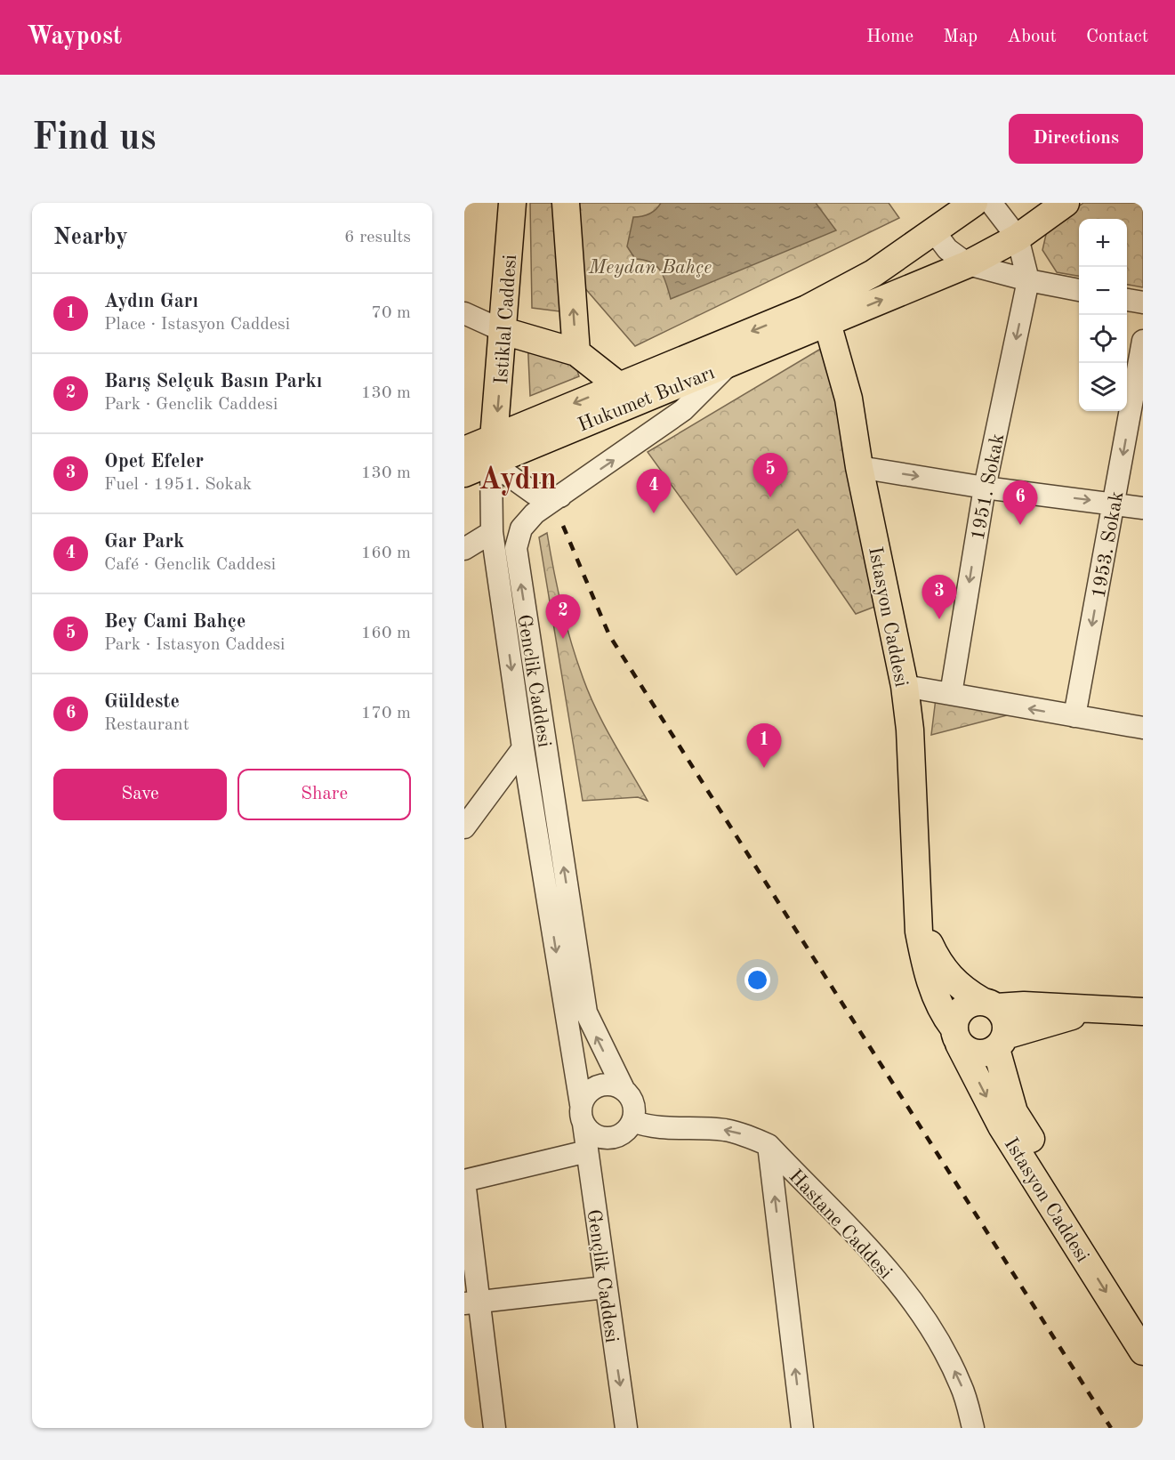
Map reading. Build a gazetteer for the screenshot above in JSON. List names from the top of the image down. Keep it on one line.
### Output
{"streets":{"main road":["Istiklal Caddesi","Hukumet Bulvarı","Istasyon Caddesi","Genclik Caddesi"],"street":["1951. Sokak","1953. Sokak","Hastane Caddesi","Gençlik Caddesi"]},"crossings":[["Istiklal Caddesi","Hukumet Bulvarı"],["Istiklal Caddesi","Genclik Caddesi"],["Hukumet Bulvarı","Istasyon Caddesi"],["Hukumet Bulvarı","Genclik Caddesi"],["Genclik Caddesi","Hastane Caddesi"],["Genclik Caddesi","Gençlik Caddesi"],["Hastane Caddesi","Gençlik Caddesi"]],"one_way":["Istiklal Caddesi","1951. Sokak","1953. Sokak","Hastane Caddesi"],"districts":["Aydın"],"parks":["Meydan Bahçe"],"page":{"header":"Waypost","nav":["Home","Map","About","Contact"],"buttons":["Directions",["Save","Share"]],"title":"Find us","heading":["Nearby","6 results"],"map_buttons":["+","−"],"list":[{"mark":"1","name":"Aydın Garı","note":"Place · Istasyon Caddesi","value":"70 m"},{"mark":"2","name":"Barış Selçuk Basın Parkı","note":"Park · Genclik Caddesi","value":"130 m"},{"mark":"3","name":"Opet Efeler","note":"Fuel · 1951. Sokak","value":"130 m"},{"mark":"4","name":"Gar Park","note":"Café · Genclik Caddesi","value":"160 m"},{"mark":"5","name":"Bey Cami Bahçe","note":"Park · Istasyon Caddesi","value":"160 m"},{"mark":"6","name":"Güldeste","note":"Restaurant","value":"170 m"}],"pins":["5","4","6","3","2","1"]}}
